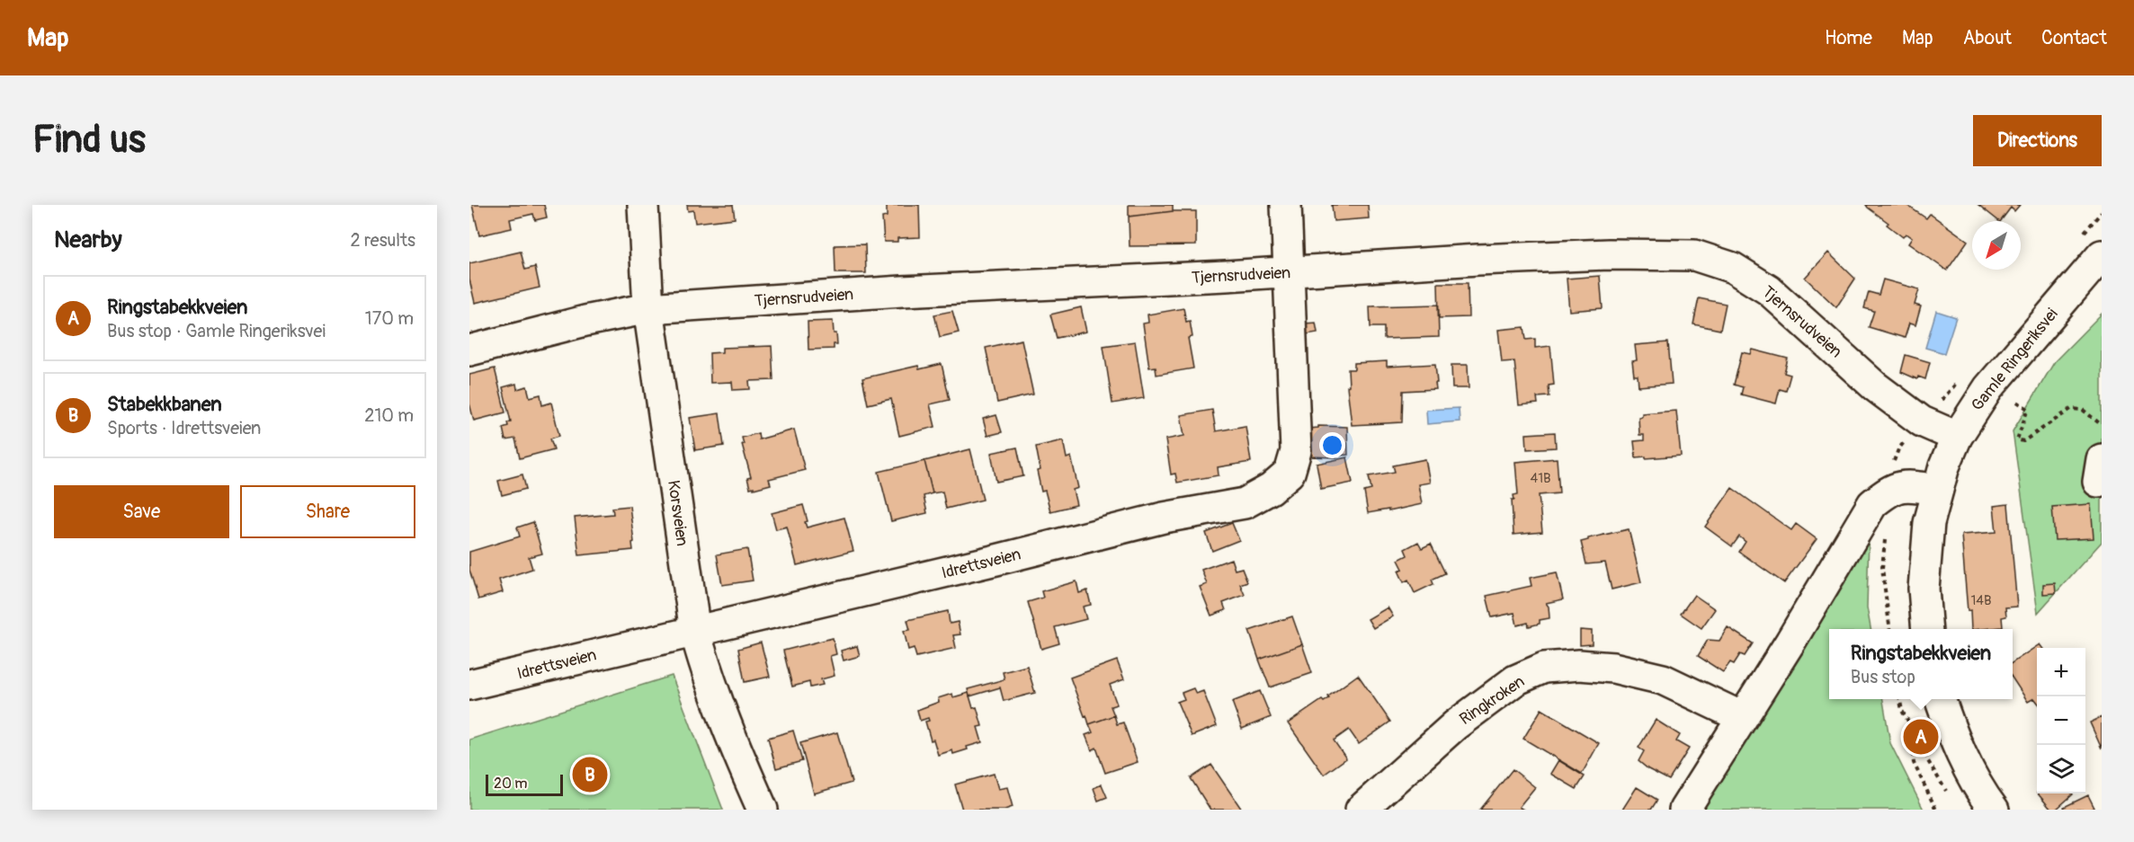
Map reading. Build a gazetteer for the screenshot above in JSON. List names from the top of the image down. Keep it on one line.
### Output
{"streets":{"street":["Tjernsrudveien","Gamle Ringeriksvei","Korsveien","Idrettsveien","Ringkroken"]},"crossings":[["Tjernsrudveien","Gamle Ringeriksvei"],["Tjernsrudveien","Korsveien"],["Tjernsrudveien","Idrettsveien"],["Korsveien","Idrettsveien"]],"house_numbers":["41B","14B"],"scale_bar":"20 m","north":"bottom left","page":{"header":"Map","nav":["Home","Map","About","Contact"],"buttons":["Directions",["Save","Share"]],"title":"Find us","heading":["Nearby","2 results"],"list":[{"mark":"A","name":"Ringstabekkveien","note":"Bus stop · Gamle Ringeriksvei","value":"170 m"},{"mark":"B","name":"Stabekkbanen","note":"Sports · Idrettsveien","value":"210 m"}],"popup":["Ringstabekkveien","Bus stop"],"map_buttons":["+","−"],"pins":["A","B"],"scale":"20 m"}}
